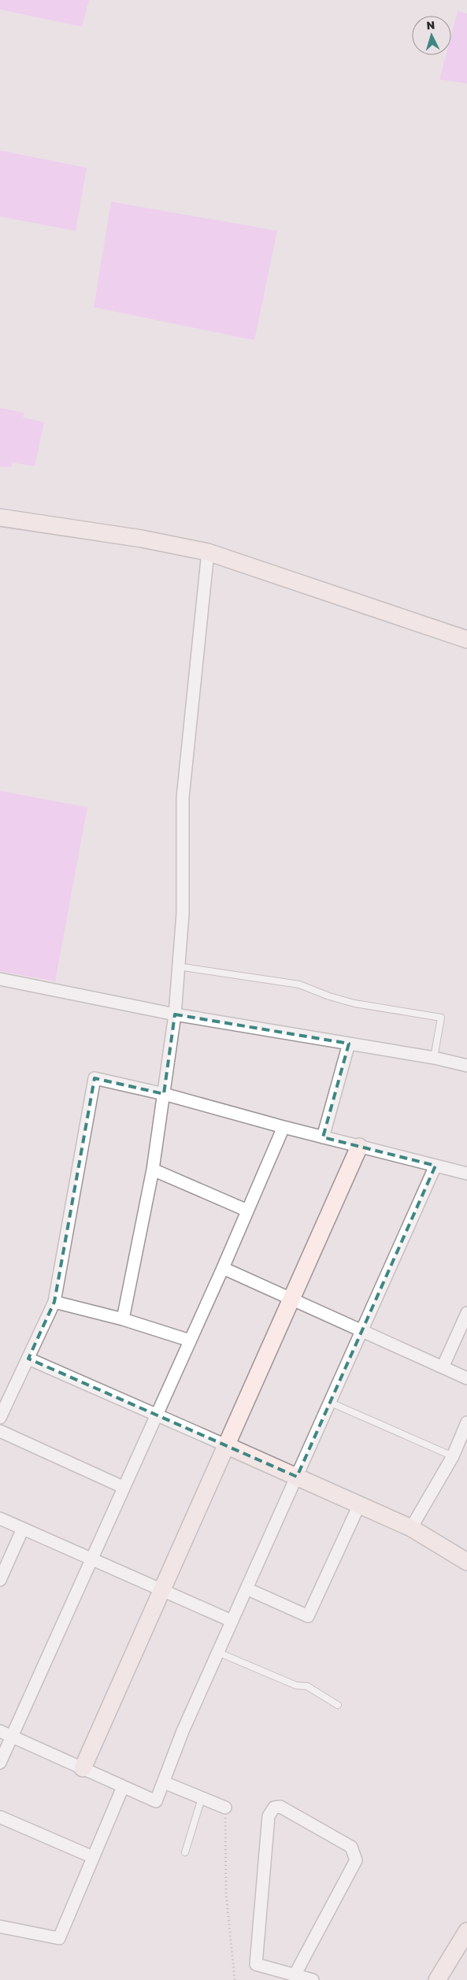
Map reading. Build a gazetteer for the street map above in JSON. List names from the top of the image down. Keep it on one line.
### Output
{"north":"top"}
